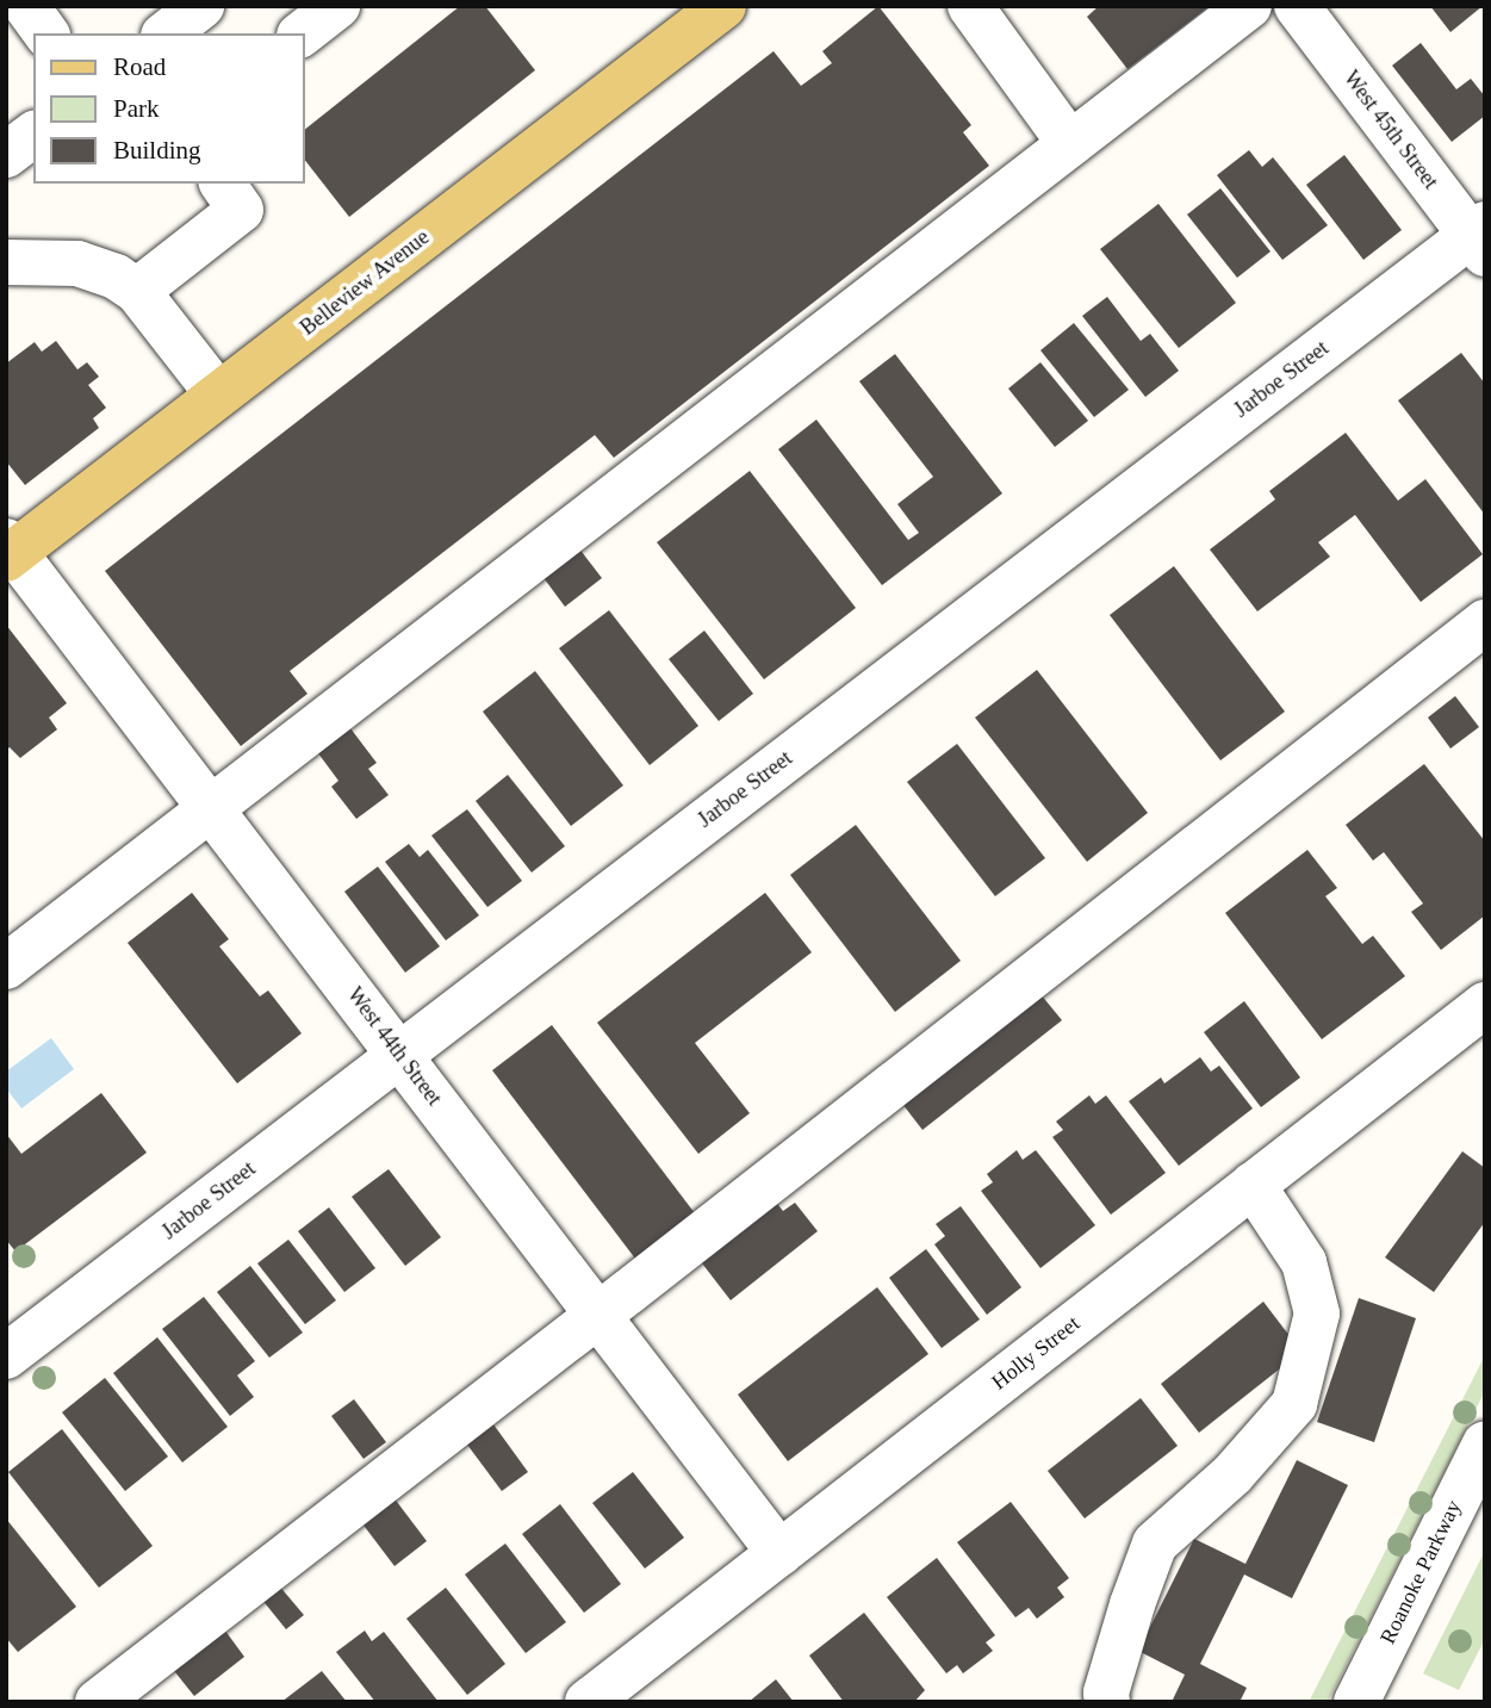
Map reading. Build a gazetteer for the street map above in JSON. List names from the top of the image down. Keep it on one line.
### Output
{"streets":{"main road":["Belleview Avenue"],"street":["West 45th Street","Jarboe Street","West 44th Street","Holly Street","Roanoke Parkway"]},"crossings":[["West 45th Street","Jarboe Street"],["Belleview Avenue","West 44th Street"],["Jarboe Street","West 44th Street"],["West 44th Street","Holly Street"]],"legend":["Road","Park","Building"]}
